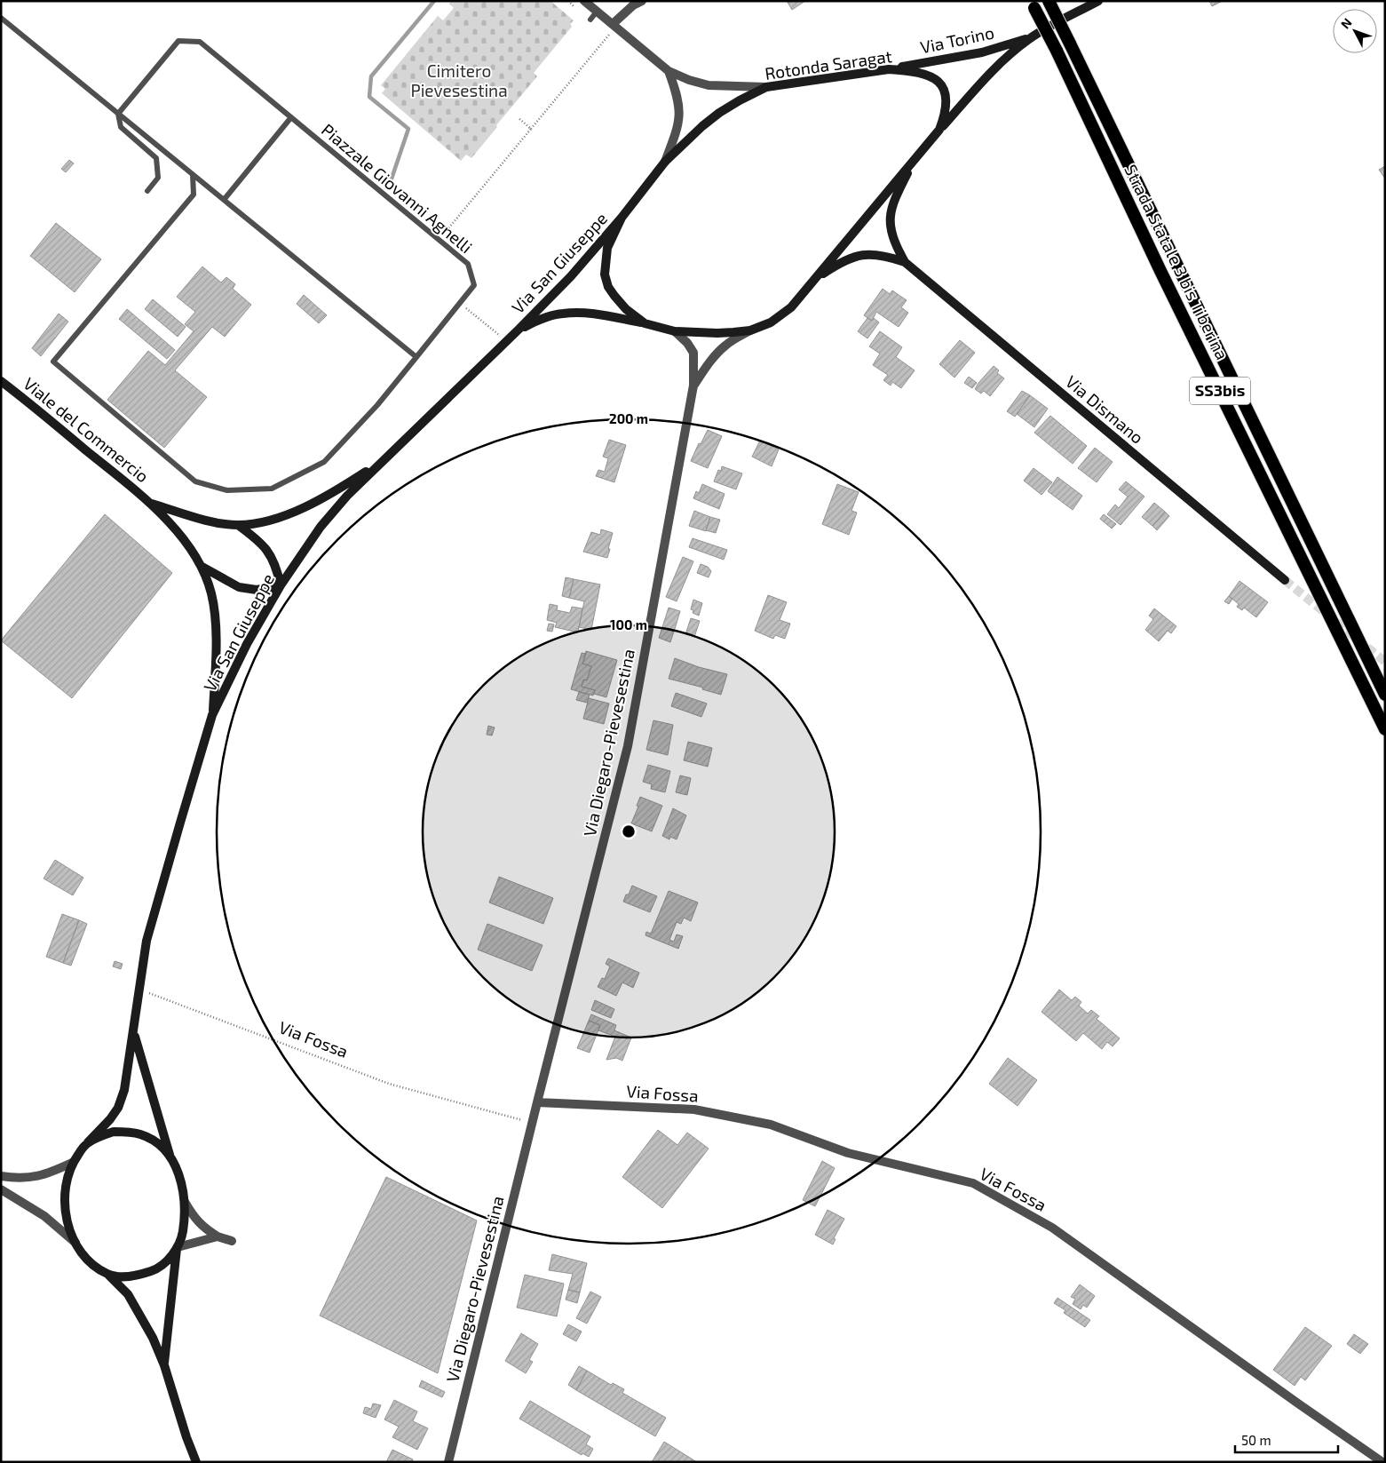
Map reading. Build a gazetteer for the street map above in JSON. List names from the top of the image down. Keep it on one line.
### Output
{"streets":{"highway":["Strada Statale 3 bis Tiberina","SS3bis"],"main road":["Via Torino","Rotonda Saragat","Via San Giuseppe","Via Dismano","Viale del Commercio"],"street":["Via Diegaro-Pievesestina","Via Fossa"],"lane":["Piazzale Giovanni Agnelli"]},"crossings":[["Via Torino","Rotonda Saragat"],["Rotonda Saragat","Via San Giuseppe"],["Rotonda Saragat","Via Dismano"],["Rotonda Saragat","Via Diegaro-Pievesestina"],["Via San Giuseppe","Viale del Commercio"],["Via San Giuseppe","Via Fossa"],["Via Diegaro-Pievesestina","Via Fossa"]],"parks":["Cimitero Pievesestina"],"scale_bar":"50 m","north":"top left","rings":["200 m","100 m"]}
